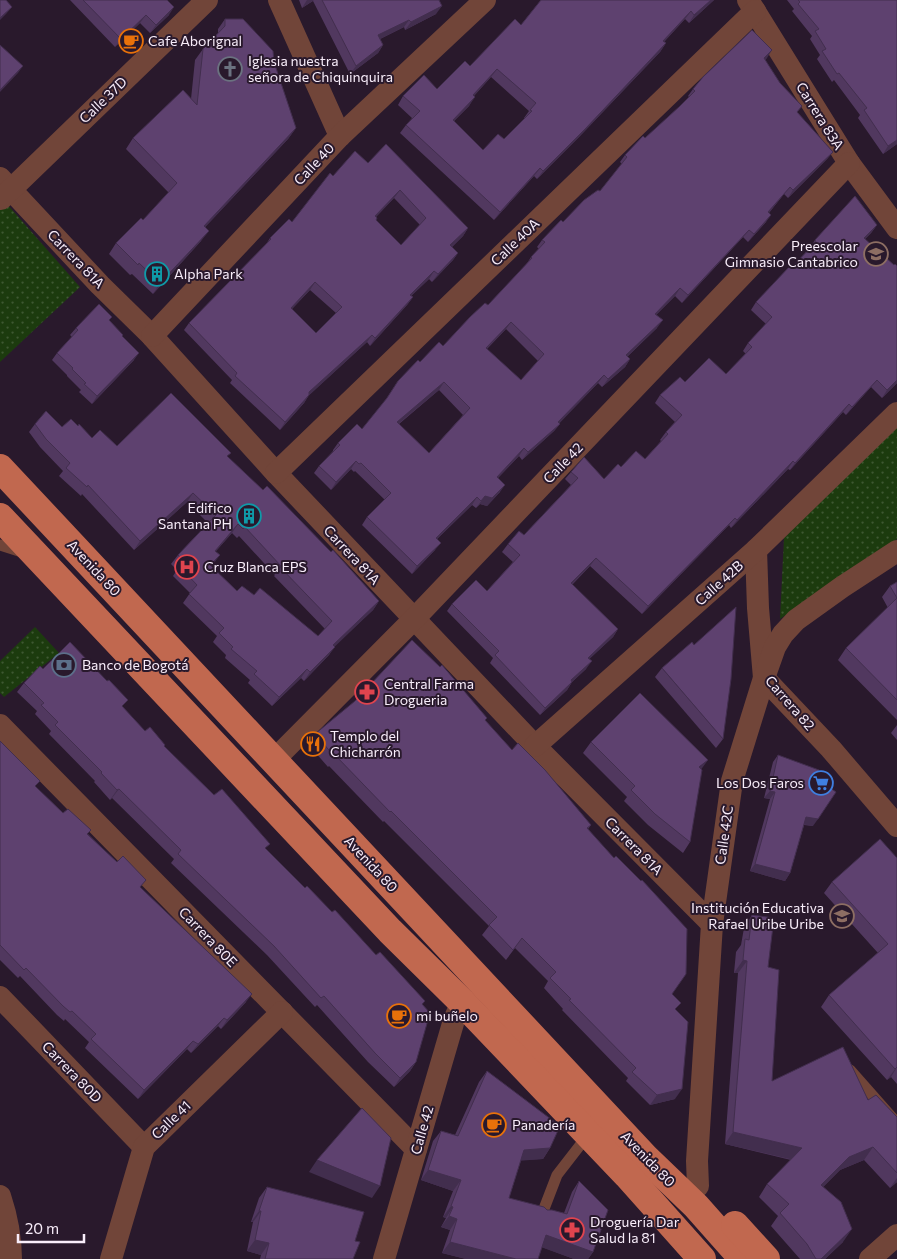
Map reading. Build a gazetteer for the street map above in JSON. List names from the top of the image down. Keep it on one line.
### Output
{"streets":{"main road":["Avenida 80"],"street":["Calle 37D","Carrera 83A","Calle 40","Calle 40A","Carrera 81A","Calle 42","Calle 42B","Carrera 82","Calle 42C","Carrera 80E","Carrera 80D","Calle 41"]},"crossings":[["Calle 37D","Carrera 81A"],["Carrera 83A","Calle 40A"],["Carrera 83A","Calle 42"],["Calle 40","Carrera 81A"],["Calle 40A","Carrera 81A"],["Carrera 81A","Calle 42"],["Carrera 81A","Calle 42B"],["Carrera 81A","Calle 42C"],["Calle 42","Avenida 80"],["Calle 42","Carrera 80E"],["Calle 42B","Carrera 82"],["Carrera 82","Calle 42C"],["Carrera 80E","Calle 41"],["Carrera 80D","Calle 41"]],"places":{"cafe":["Cafe Aborignal","mi buñelo","Panadería"],"church":["Iglesia nuestra señora de Chiquinquira"],"school or university":["Preescolar Gimnasio Cantabrico","Institución Educativa Rafael Uribe Uribe"],"building":["Alpha Park","Edifico Santana PH"],"hospital":["Cruz Blanca EPS"],"bank":["Banco de Bogotá"],"pharmacy":["Central Farma Drogueria","Droguería Dar Salud la 81"],"restaurant":["Templo del Chicharrón"],"supermarket":["Los Dos Faros"]},"scale_bar":"20 m"}
